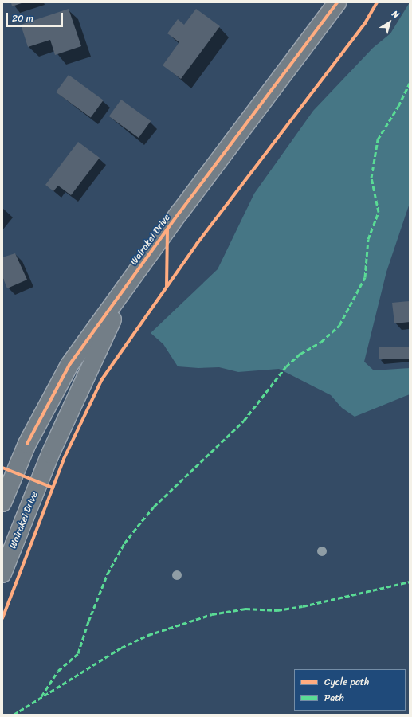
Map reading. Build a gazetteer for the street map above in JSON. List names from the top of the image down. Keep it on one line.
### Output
{"streets":{"main road":["Wairakei Drive"]},"legend":["Cycle path","Path"],"scale_bar":"20 m","north":"top right"}
